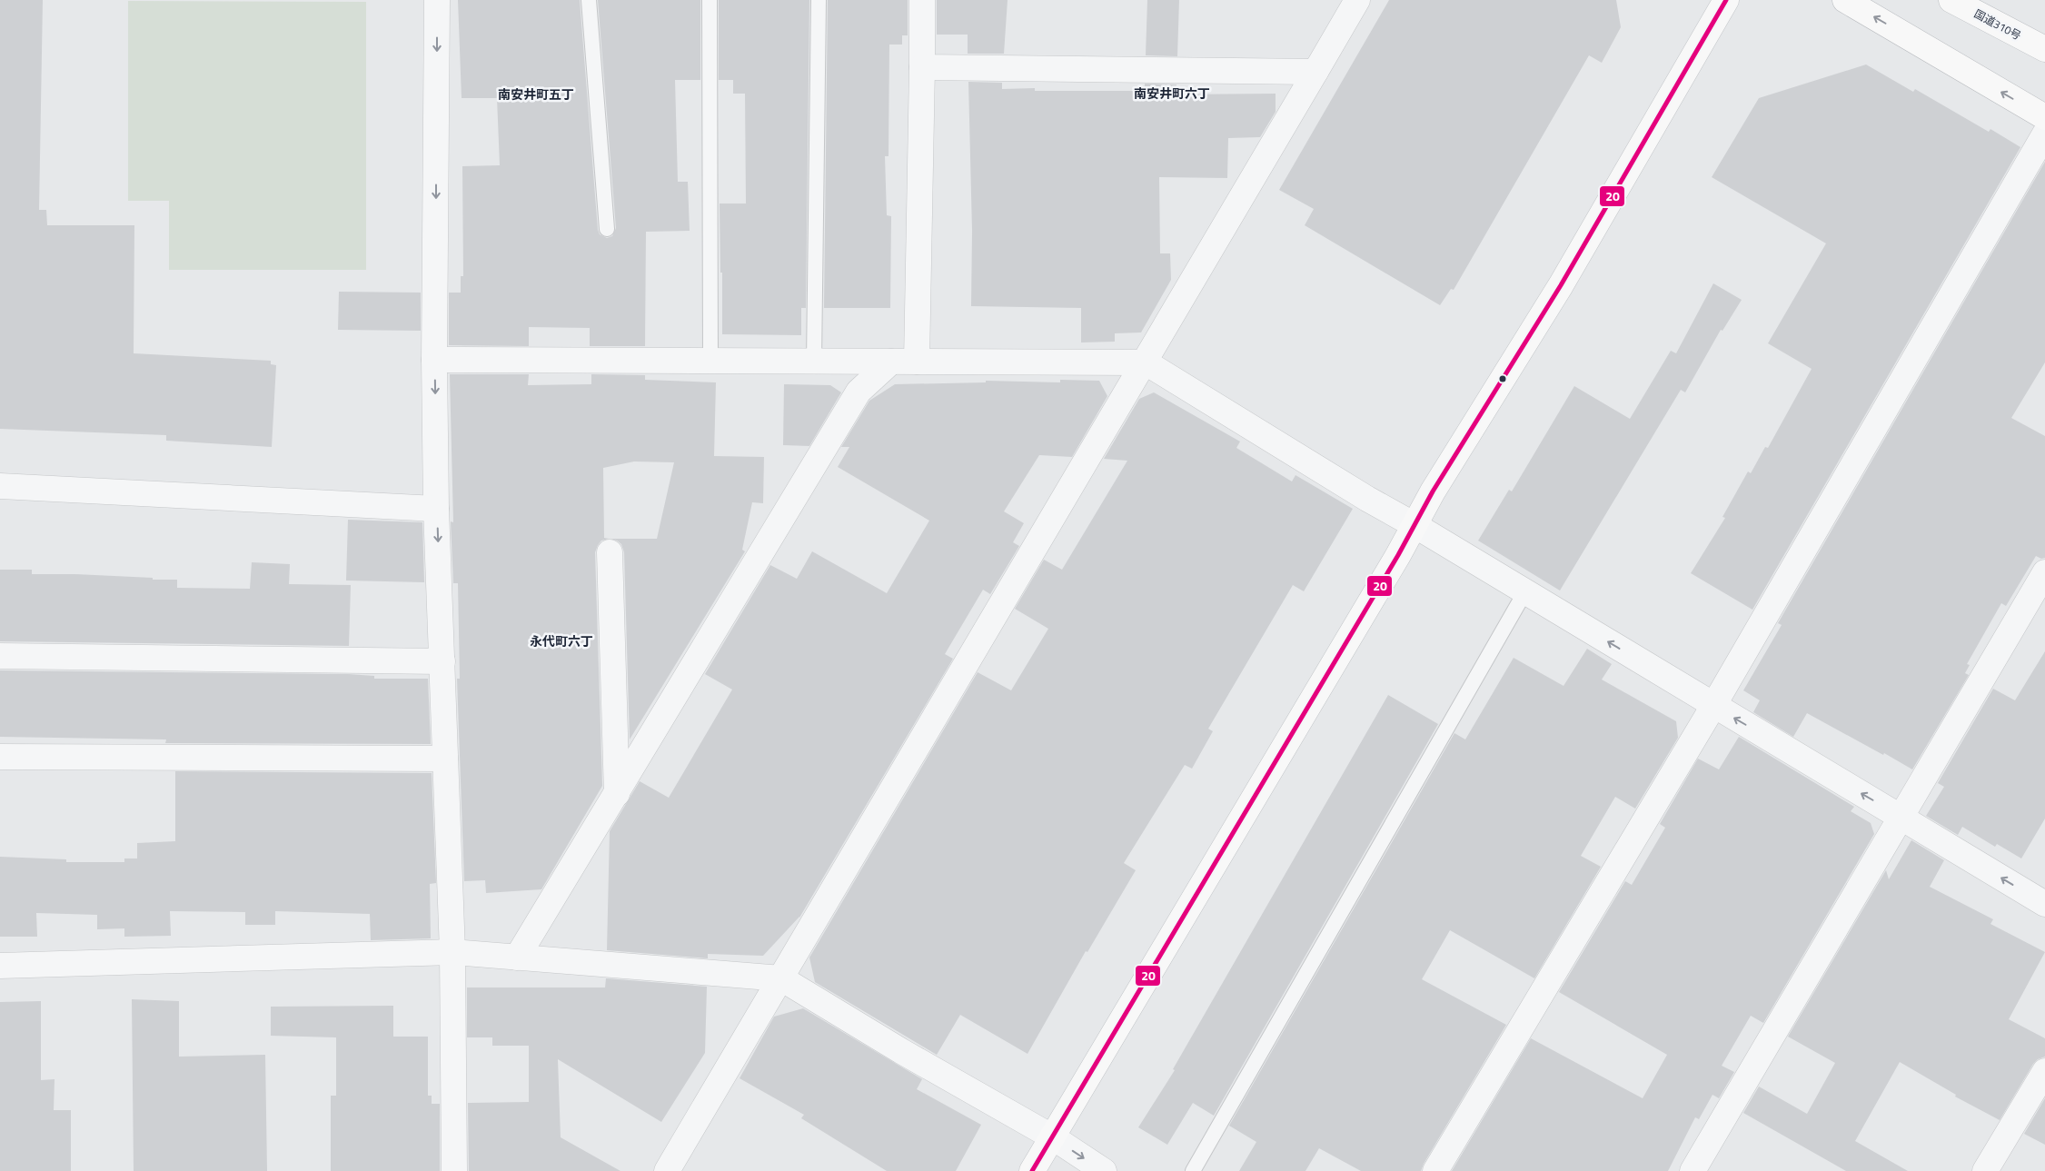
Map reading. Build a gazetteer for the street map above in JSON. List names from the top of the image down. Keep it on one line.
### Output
{"streets":{"main road":["国道310号"]},"districts":["南安井町六丁","南安井町五丁","永代町六丁"],"lines":["transit line 20"]}
